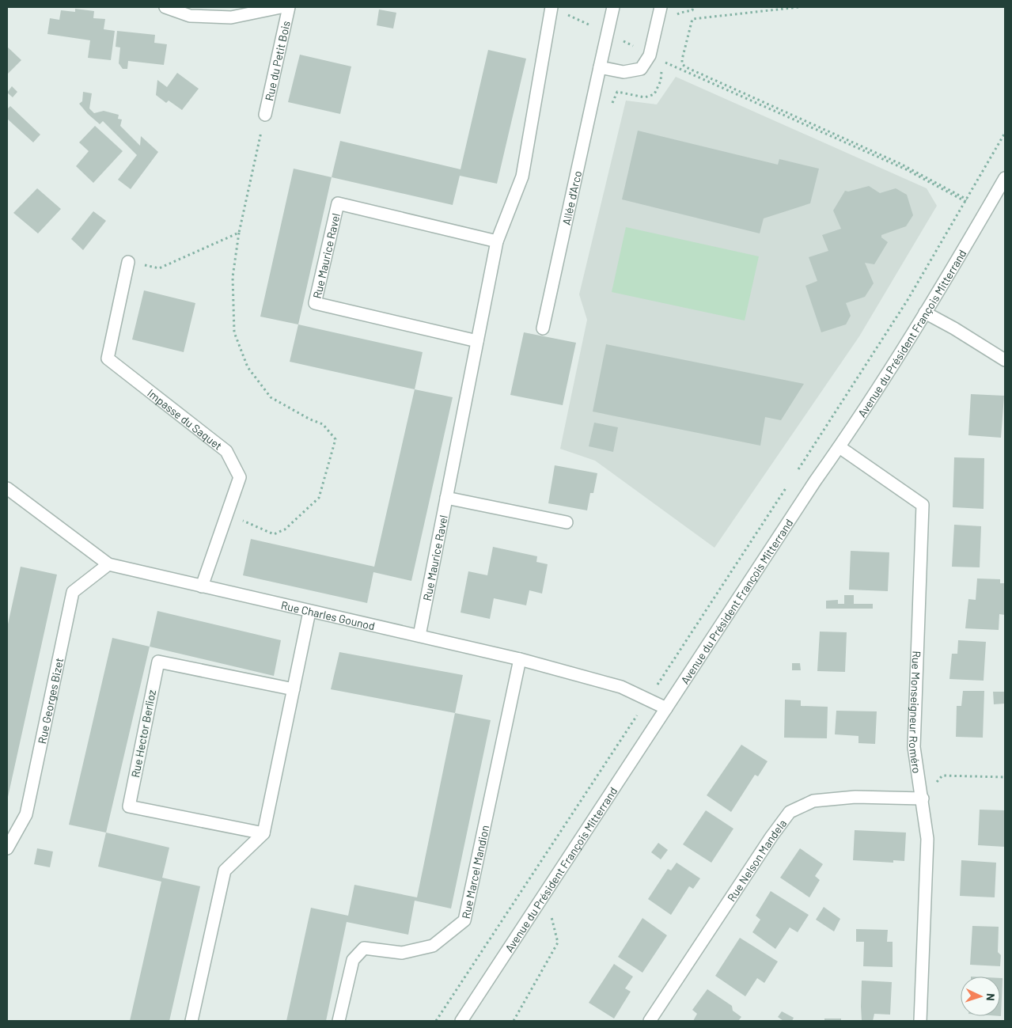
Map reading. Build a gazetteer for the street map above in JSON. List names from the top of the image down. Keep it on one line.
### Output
{"streets":{"street":["Rue du Petit Bois","Allée d'Arco","Rue Maurice Ravel","Avenue du Président François Mitterrand","Impasse du Saquet","Rue Charles Gounod","Rue Georges Bizet","Rue Monseigneur Roméro","Rue Hector Berlioz","Rue Nelson Mandela","Rue Marcel Mandion"]},"crossings":[["Rue Maurice Ravel","Rue Charles Gounod"],["Avenue du Président François Mitterrand","Rue Charles Gounod"],["Avenue du Président François Mitterrand","Rue Monseigneur Roméro"],["Impasse du Saquet","Rue Charles Gounod"],["Rue Charles Gounod","Rue Georges Bizet"],["Rue Charles Gounod","Rue Marcel Mandion"],["Rue Monseigneur Roméro","Rue Nelson Mandela"]],"north":"right"}
